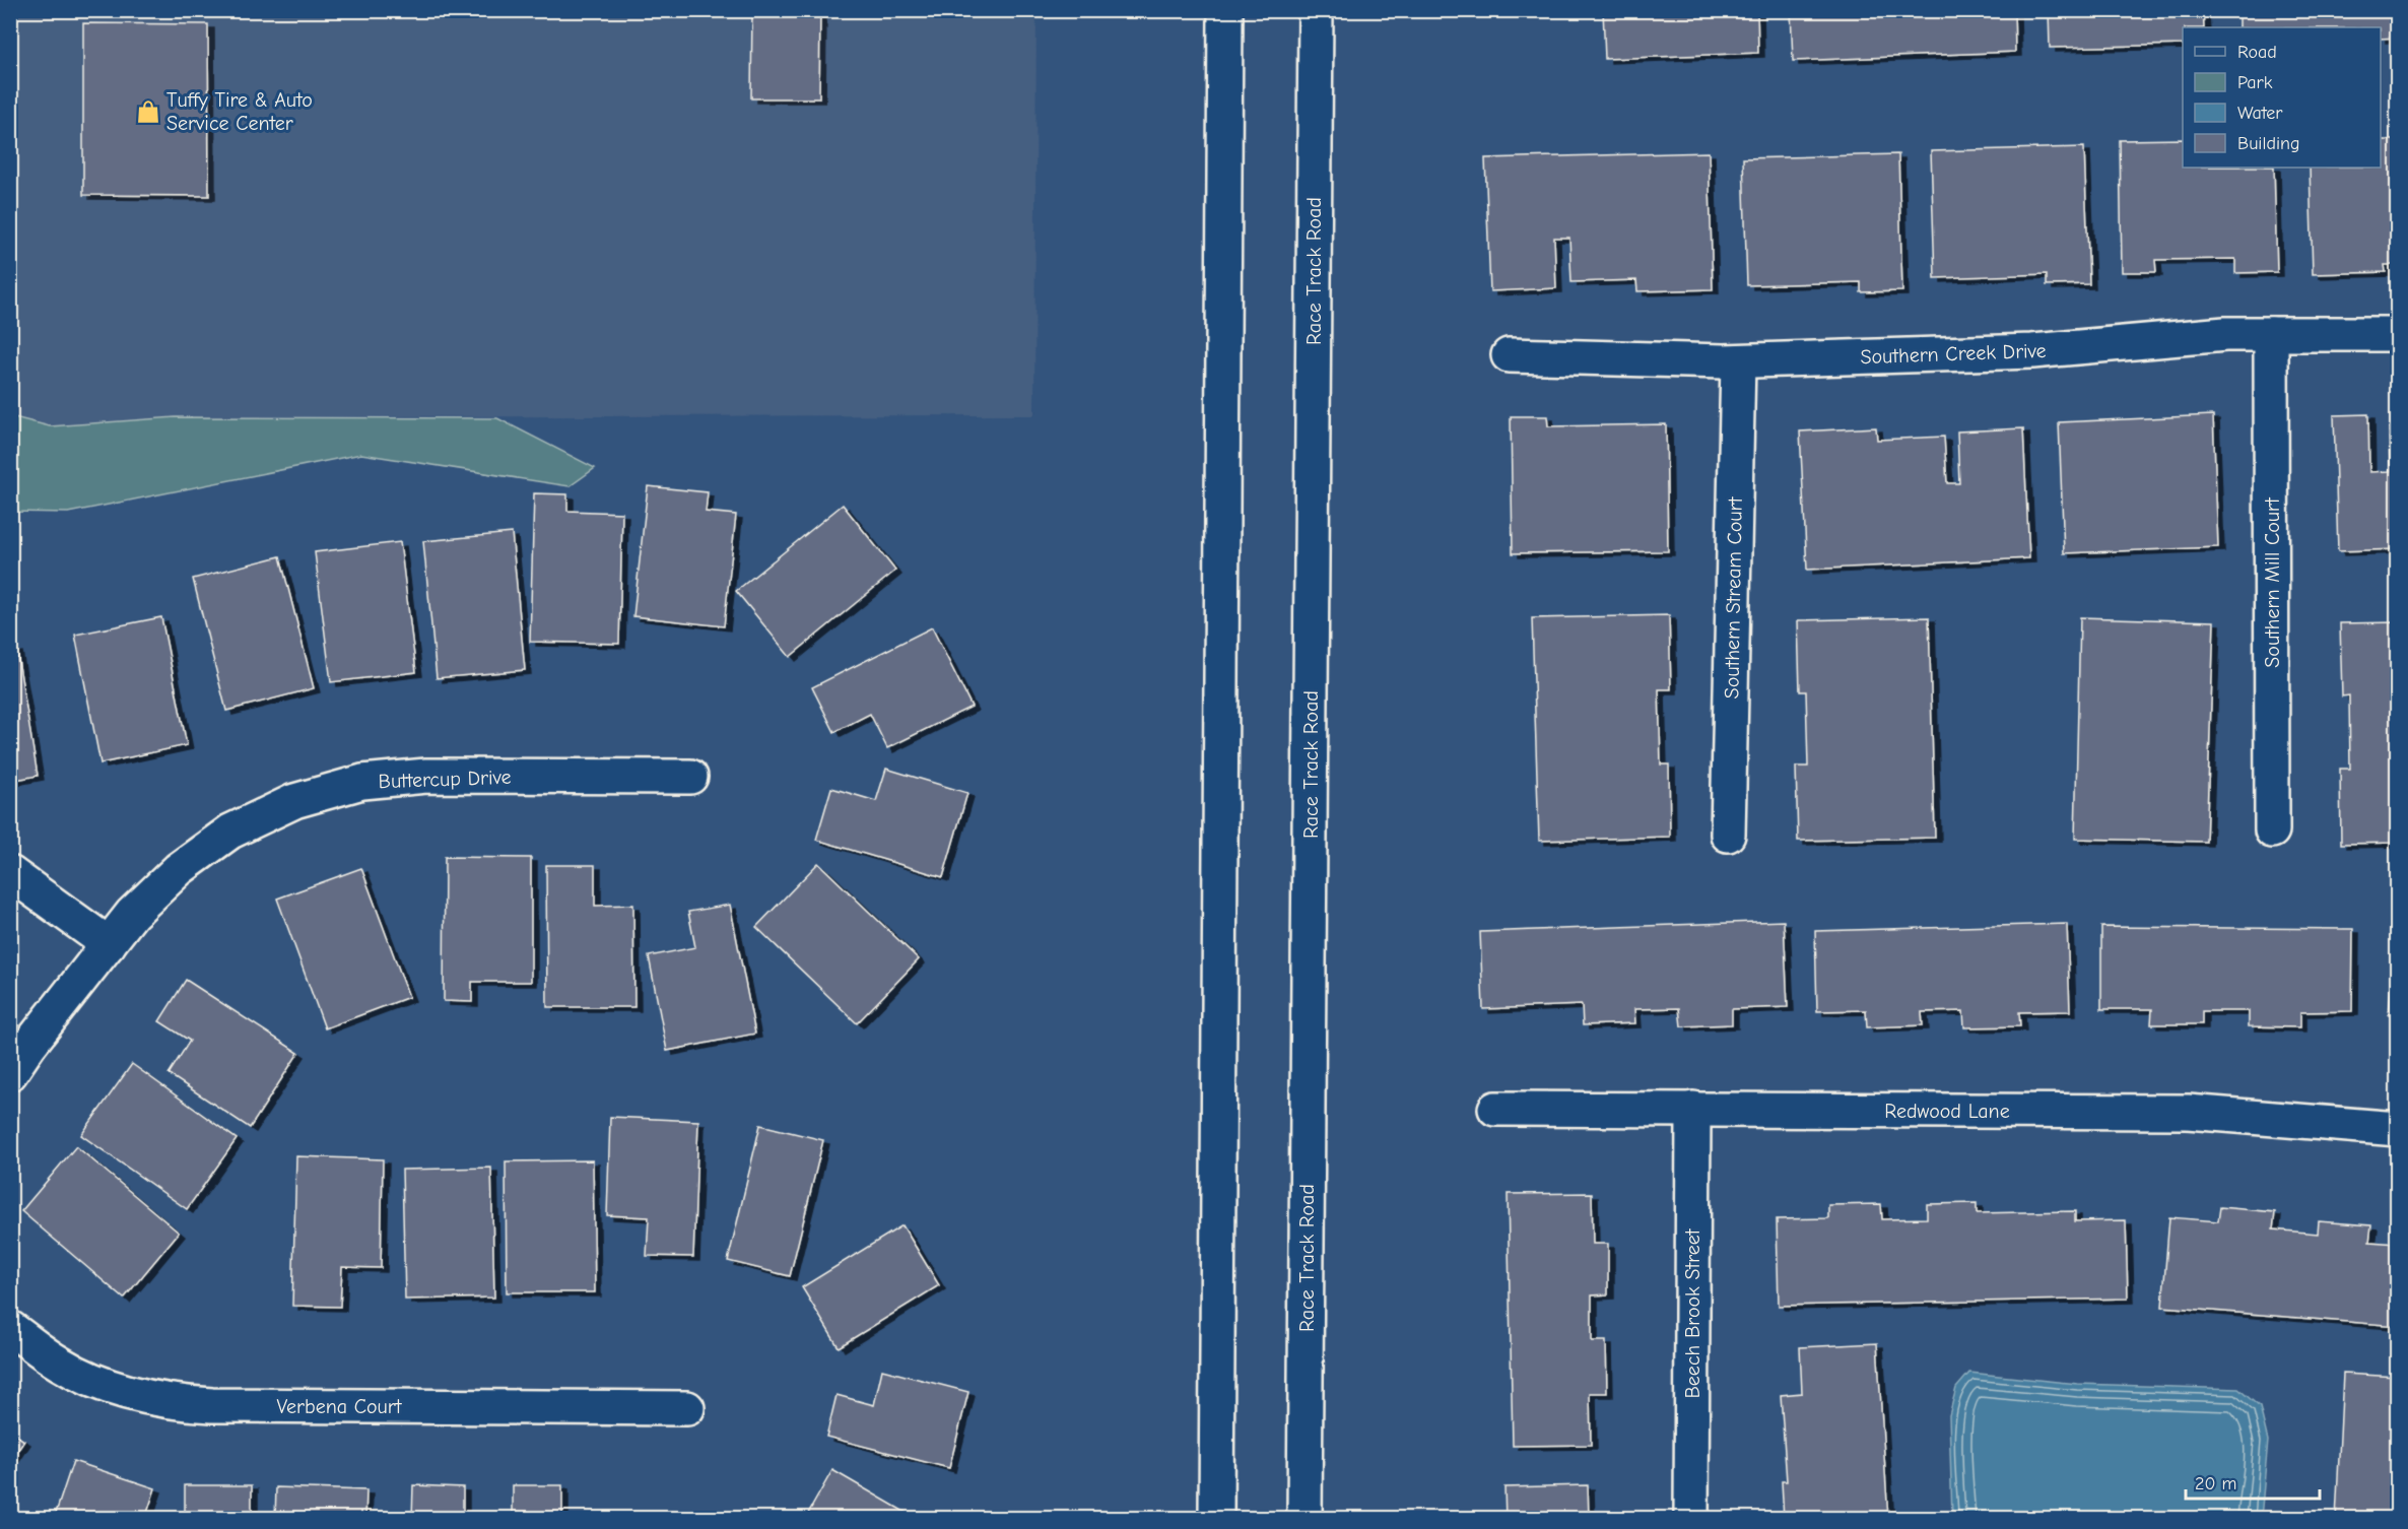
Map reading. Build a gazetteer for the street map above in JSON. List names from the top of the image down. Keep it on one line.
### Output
{"streets":{"street":["Race Track Road","Southern Creek Drive","Southern Mill Court","Southern Stream Court","Buttercup Drive","Redwood Lane","Beech Brook Street","Verbena Court"]},"crossings":[["Southern Creek Drive","Southern Mill Court"],["Southern Creek Drive","Southern Stream Court"],["Redwood Lane","Beech Brook Street"]],"places":{"shop":["Tuffy Tire & Auto Service Center"]},"legend":["Road","Park","Water","Building"],"scale_bar":"20 m"}
